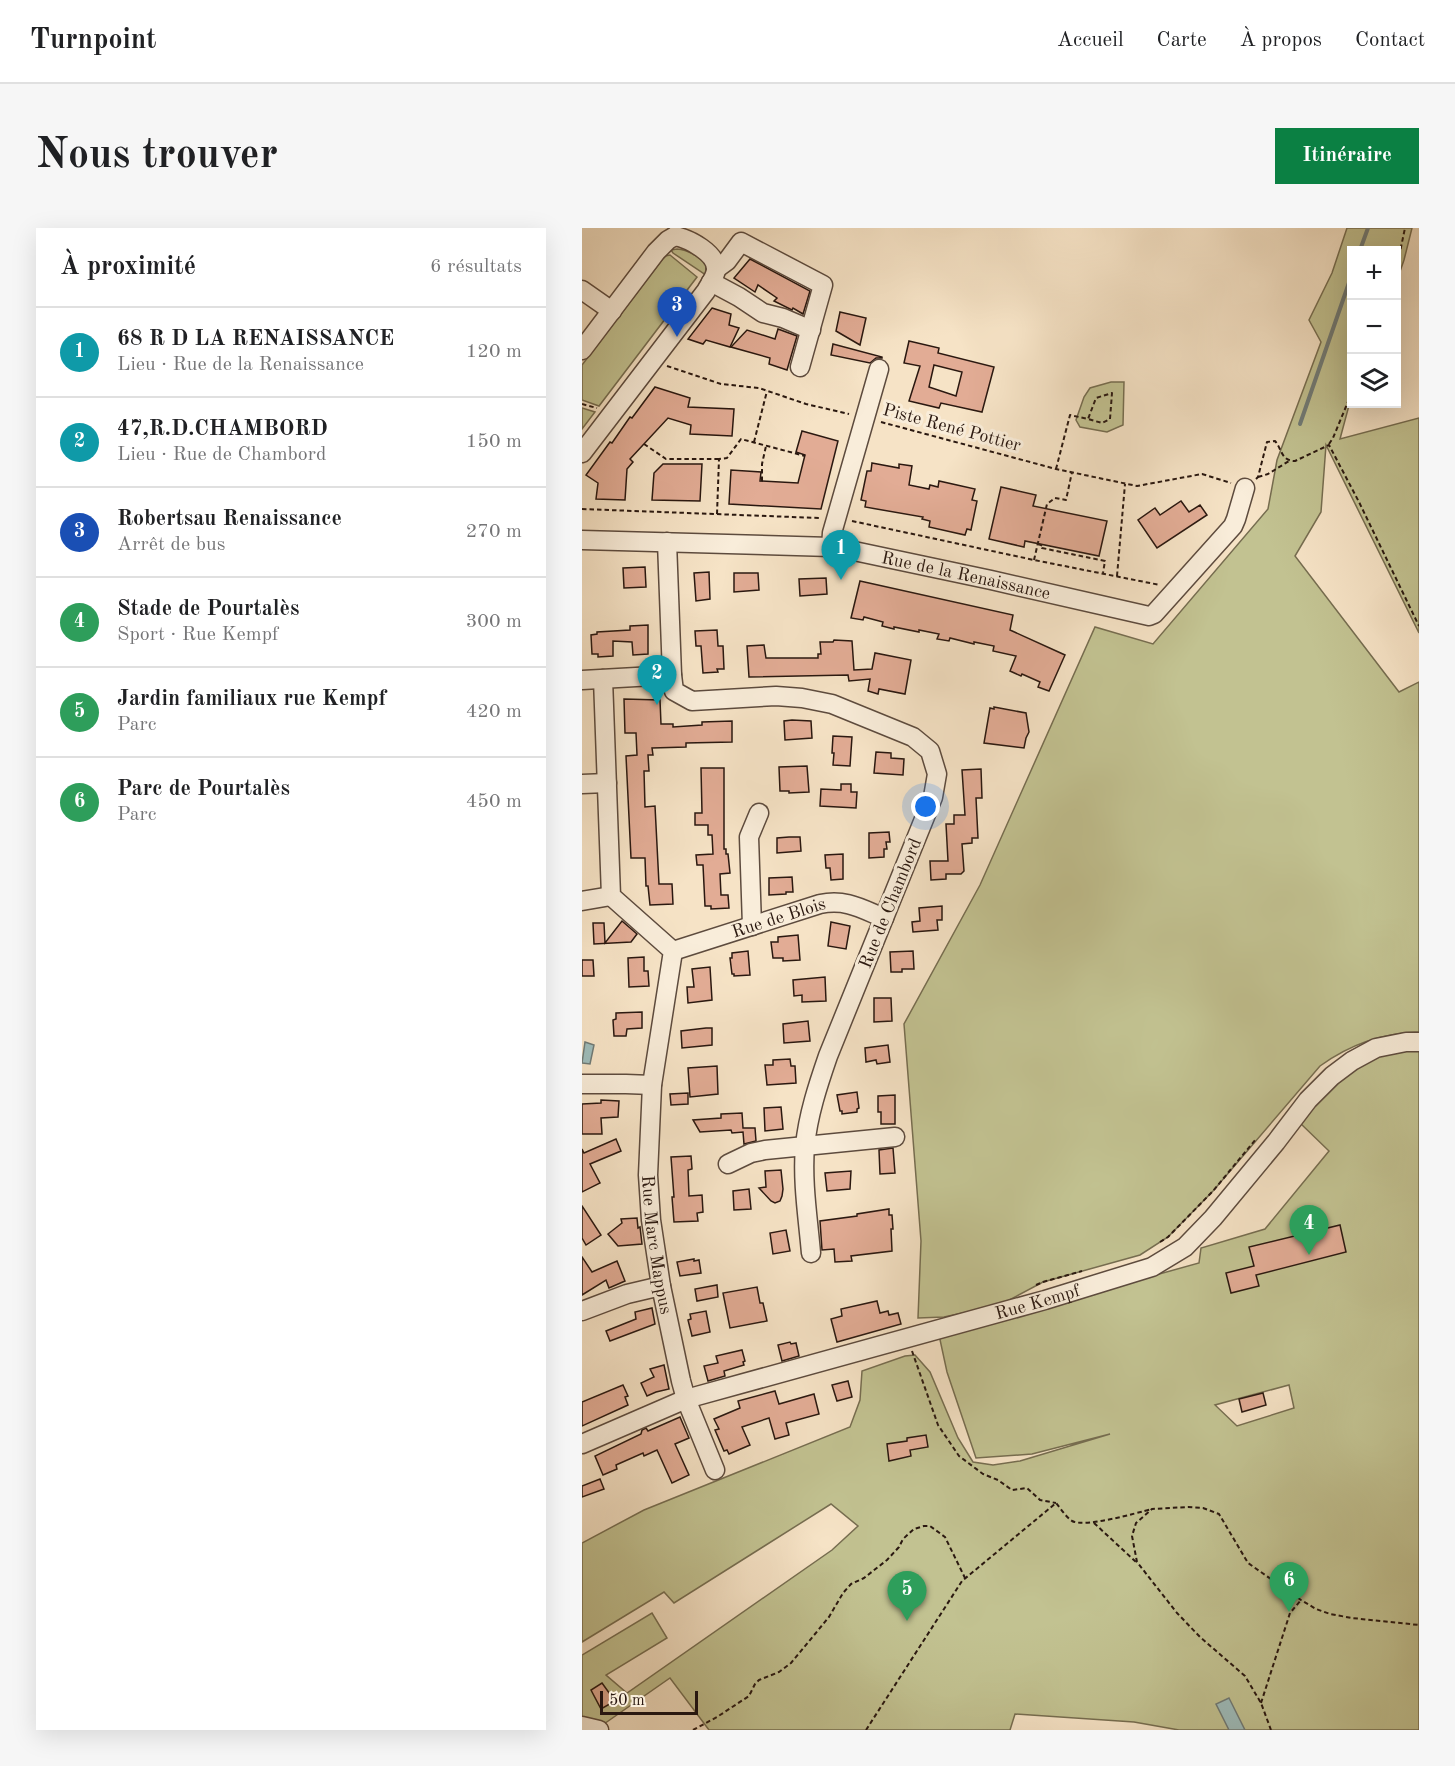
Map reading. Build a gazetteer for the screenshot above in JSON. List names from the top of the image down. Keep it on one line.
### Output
{"streets":{"street":["Rue de la Renaissance","Rue de Chambord","Rue de Blois","Rue Marc Mappus","Rue Kempf"],"path":["Piste René Pottier"]},"crossings":[["Piste René Pottier","Rue de la Renaissance"],["Rue de la Renaissance","Rue de Chambord"],["Rue de Chambord","Rue de Blois"],["Rue de Blois","Rue Marc Mappus"],["Rue Marc Mappus","Rue Kempf"]],"scale_bar":"50 m","page":{"header":"Turnpoint","nav":["Accueil","Carte","À propos","Contact"],"buttons":"Itinéraire","title":"Nous trouver","heading":["À proximité","6 résultats"],"map_buttons":["+","−"],"pins":["3","1","2","4","6","5"],"list":[{"mark":"1","name":"68 R D LA RENAISSANCE","note":"Lieu · Rue de la Renaissance","value":"120 m"},{"mark":"2","name":"47,R.D.CHAMBORD","note":"Lieu · Rue de Chambord","value":"150 m"},{"mark":"3","name":"Robertsau Renaissance","note":"Arrêt de bus","value":"270 m"},{"mark":"4","name":"Stade de Pourtalès","note":"Sport · Rue Kempf","value":"300 m"},{"mark":"5","name":"Jardin familiaux rue Kempf","note":"Parc","value":"420 m"},{"mark":"6","name":"Parc de Pourtalès","note":"Parc","value":"450 m"}],"scale":"50 m"}}
